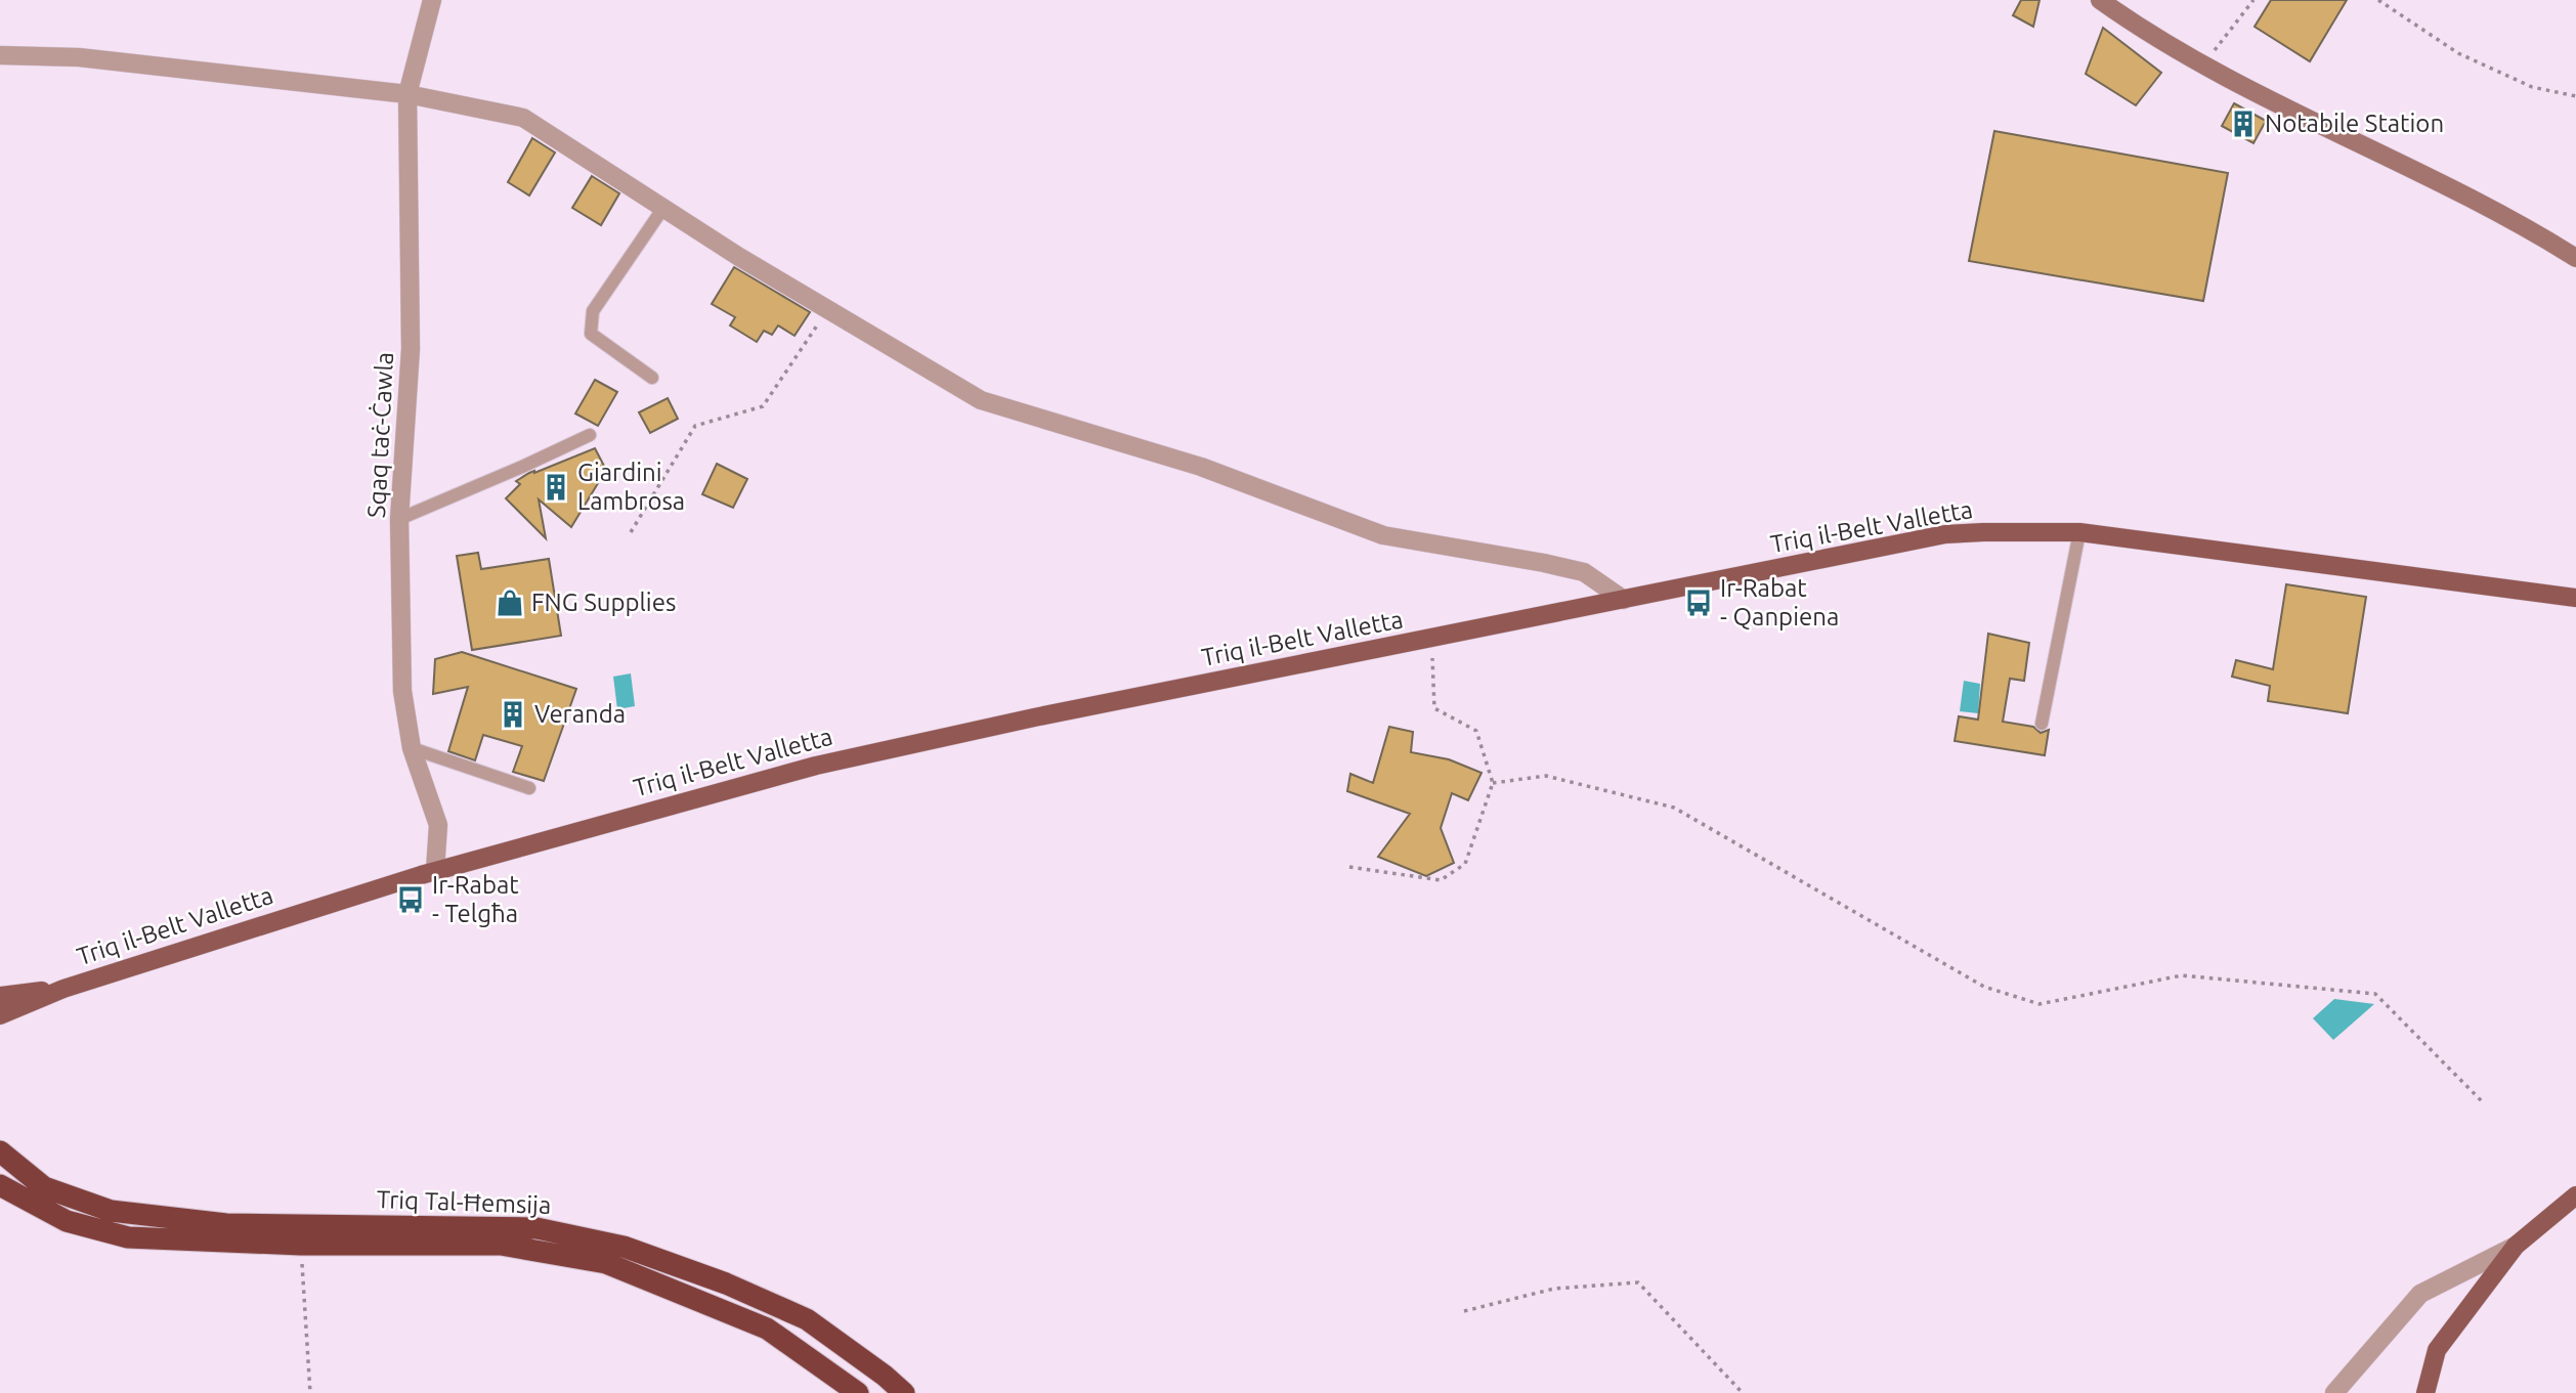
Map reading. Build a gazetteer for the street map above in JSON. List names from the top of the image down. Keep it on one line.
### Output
{"streets":{"highway":["Triq Tal-Ħemsija"],"main road":["Triq il-Belt Valletta"],"street":["Sqaq taċ-Ċawla"]},"crossings":[["Sqaq taċ-Ċawla","Triq il-Belt Valletta"]],"places":{"building":["Notabile Station","Giardini Lambrosa","Veranda"],"shop":["FNG Supplies"],"bus stop":["Ir-Rabat - Qanpiena","Ir-Rabat - Telgħa"]}}
